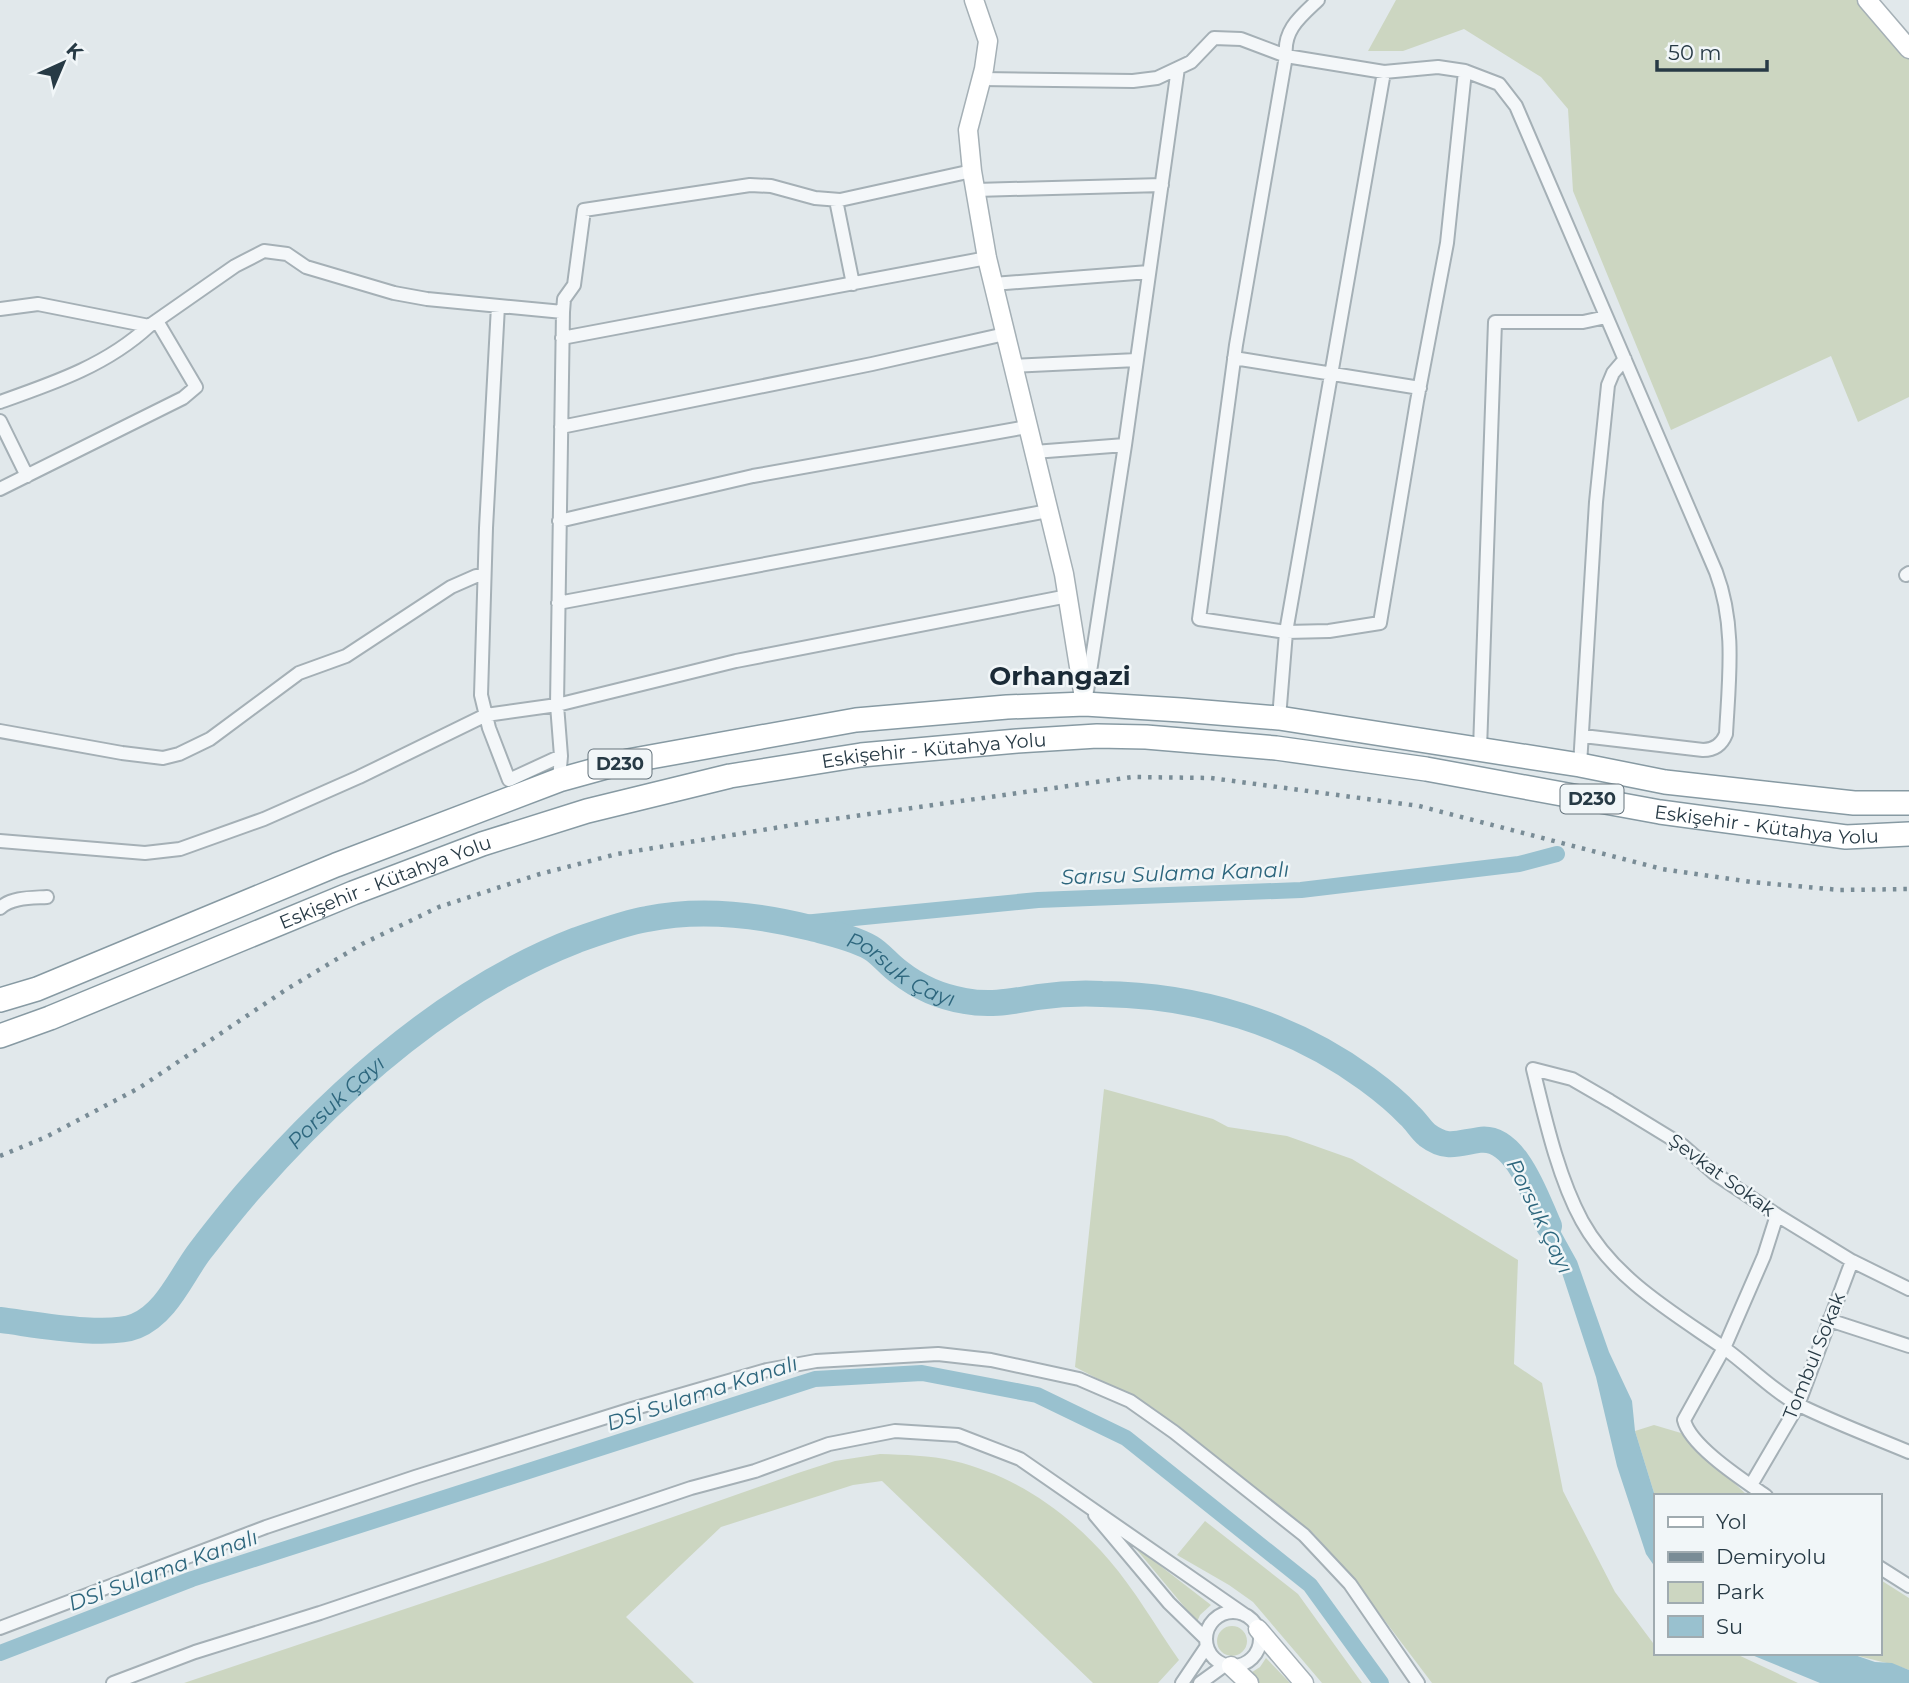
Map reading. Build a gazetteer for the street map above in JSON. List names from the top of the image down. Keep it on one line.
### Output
{"streets":{"highway":["Eskişehir - Kütahya Yolu","D230"],"street":["Şevkat Sokak","Tombul Sokak"]},"crossings":[["Şevkat Sokak","Tombul Sokak"]],"districts":["Orhangazi"],"water":["Sarısu Sulama Kanalı","Porsuk Çayı","DSİ Sulama Kanalı"],"legend":["Yol","Demiryolu","Park","Su"],"scale_bar":"50 m","north":"top right"}
